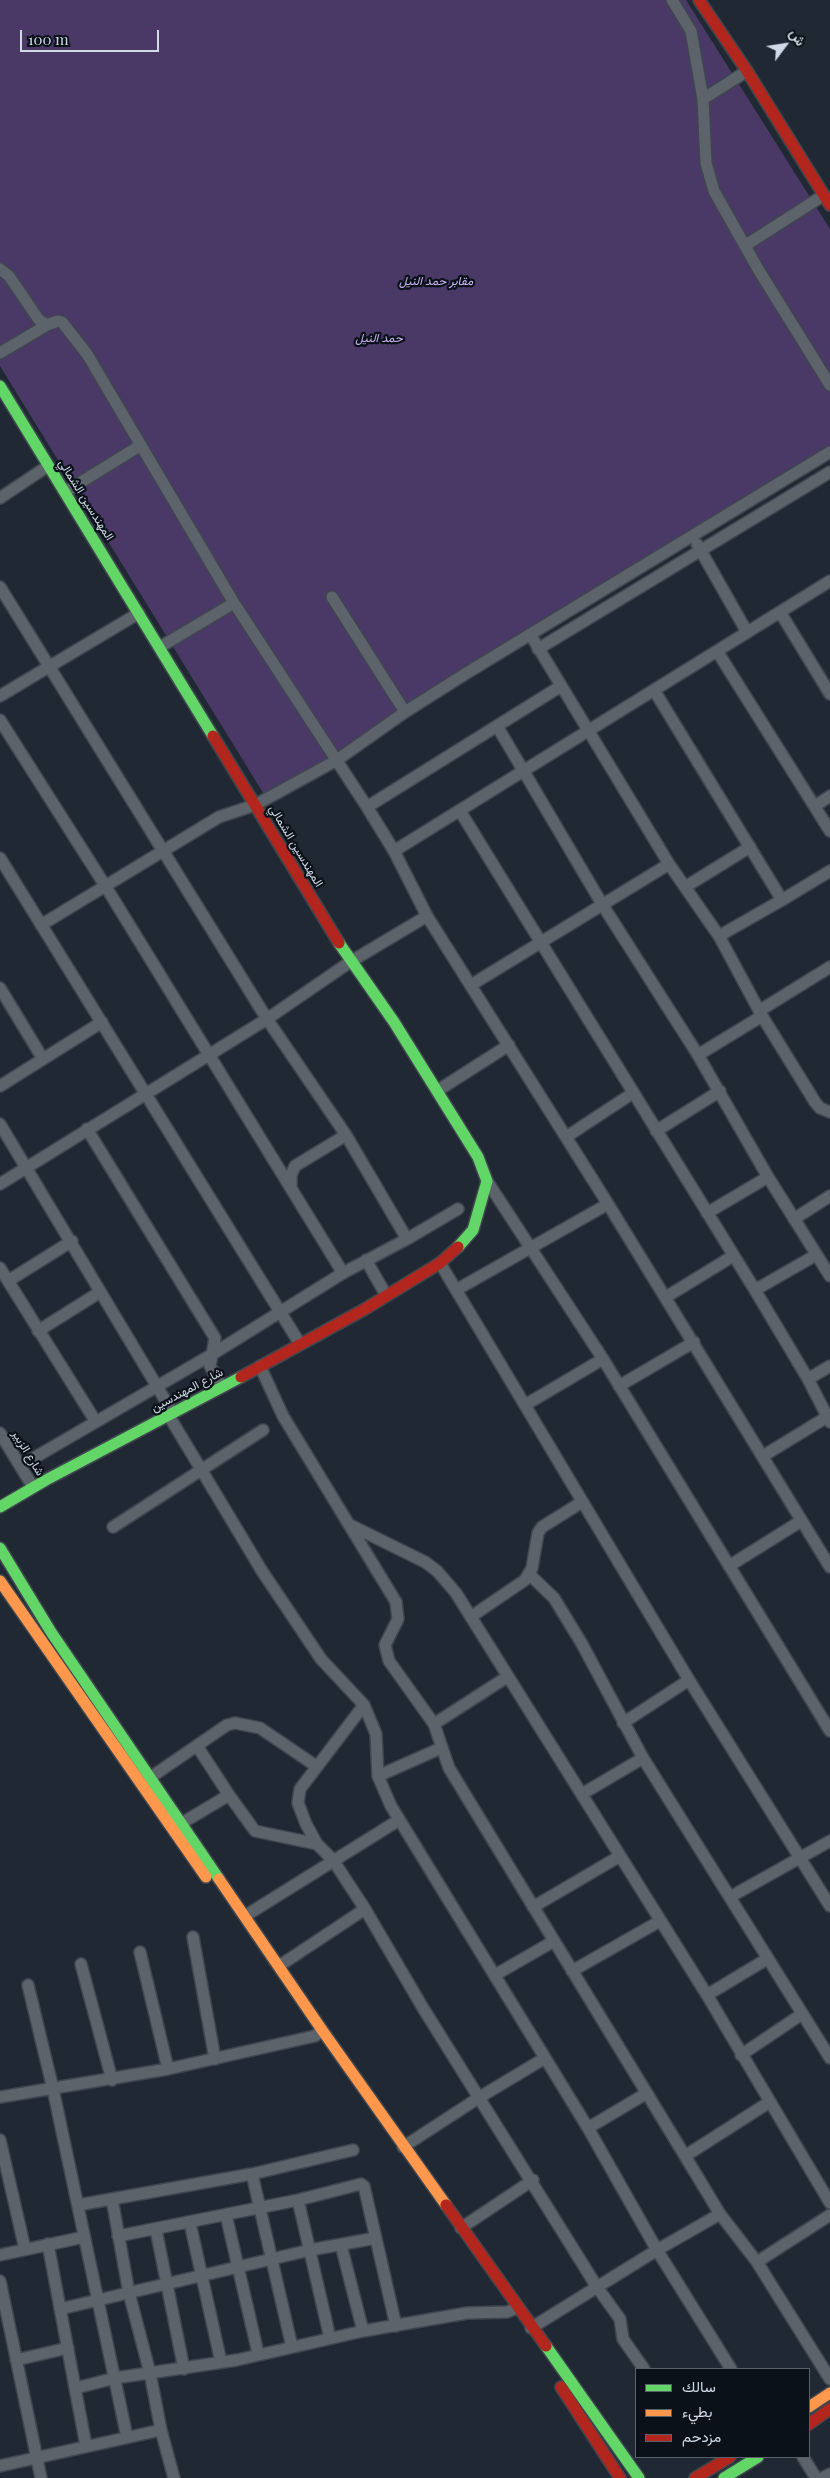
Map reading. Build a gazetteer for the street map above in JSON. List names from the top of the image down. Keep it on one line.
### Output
{"streets":{"main road":["المهندسين الشمالي","شارع المهندسين"],"street":["شارع الزبير"]},"crossings":[["شارع المهندسين","شارع الزبير"]],"parks":["مقابر حمد النيل","حمد النيل"],"legend":["سالك","بطيء","مزدحم"],"scale_bar":"100 m","north":"top right"}
